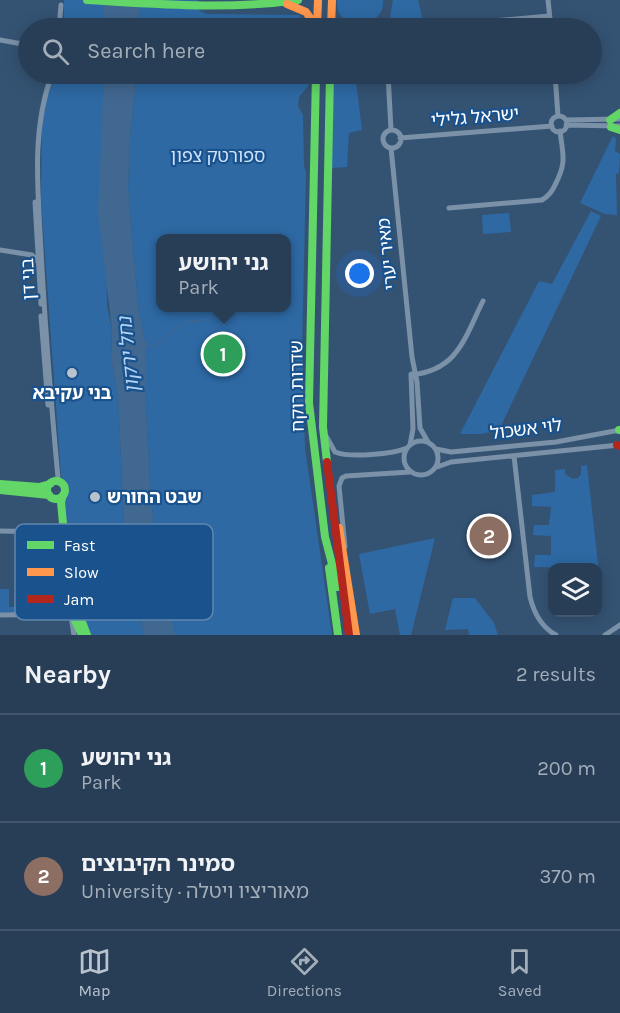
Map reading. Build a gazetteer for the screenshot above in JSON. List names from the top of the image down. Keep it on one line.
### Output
{"streets":{"main road":["שדרות רוקח"],"street":["ישראל גלילי","מאיר יערי","בני דן","לוי אשכול"]},"crossings":[["ישראל גלילי","מאיר יערי"],["מאיר יערי","לוי אשכול"]],"water":["נחל ירקון"],"parks":["ספורטק צפון"],"places":["בני עקיבא","שבט החורש"],"legend":["Fast","Slow","Jam"],"page":{"search":"Search here","popup":["גני יהושע","Park"],"pins":["1","2"],"heading":["Nearby","2 results"],"list":[{"mark":"1","name":"גני יהושע","note":"Park","value":"200 m"},{"mark":"2","name":"סמינר הקיבוצים","note":"University · מאוריציו ויטלה","value":"370 m"}],"nav":["Map","Directions","Saved"]}}
